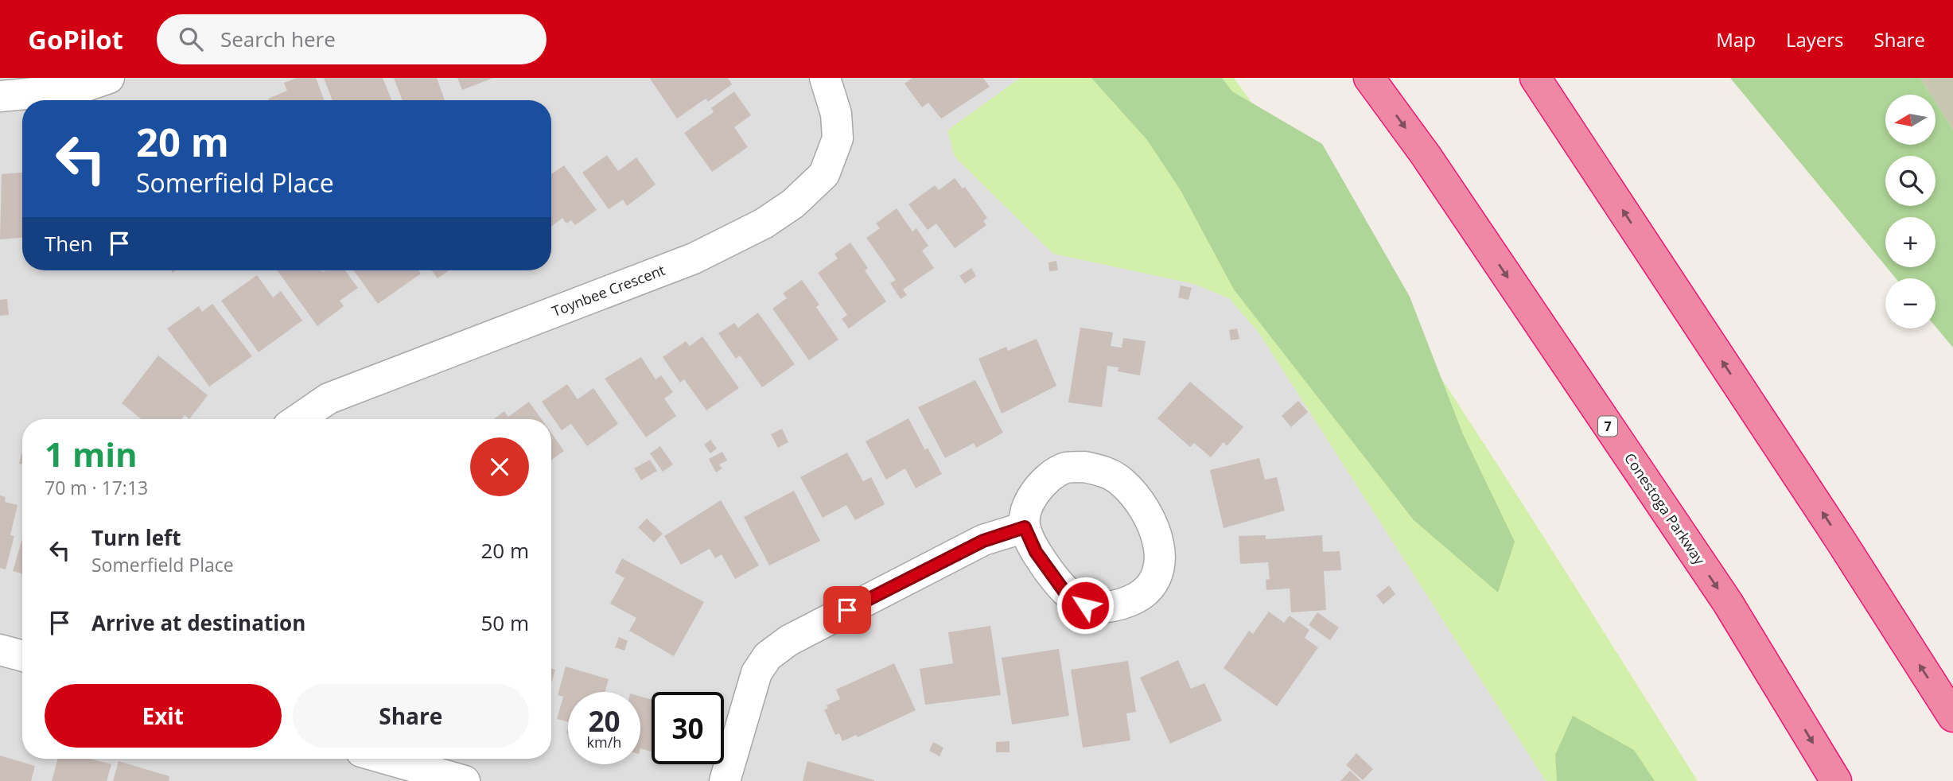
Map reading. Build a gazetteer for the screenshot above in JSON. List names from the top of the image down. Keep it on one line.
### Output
{"streets":{"highway":["7","Conestoga Parkway"],"street":["Toynbee Crescent"]},"north":"left","page":{"header":"GoPilot","search":"Search here","nav":["Map","Layers","Share"],"map_buttons":["+","−"],"turn":["20 m","Somerfield Place"],"then":"Then","heading":["1 min","70 m · 17:13"],"list":[{"name":"Turn left","note":"Somerfield Place","value":"20 m"},{"name":"Arrive at destination","value":"50 m"}],"buttons":["Exit","Share"],"speed":"20 km/h","limit":"30"}}
